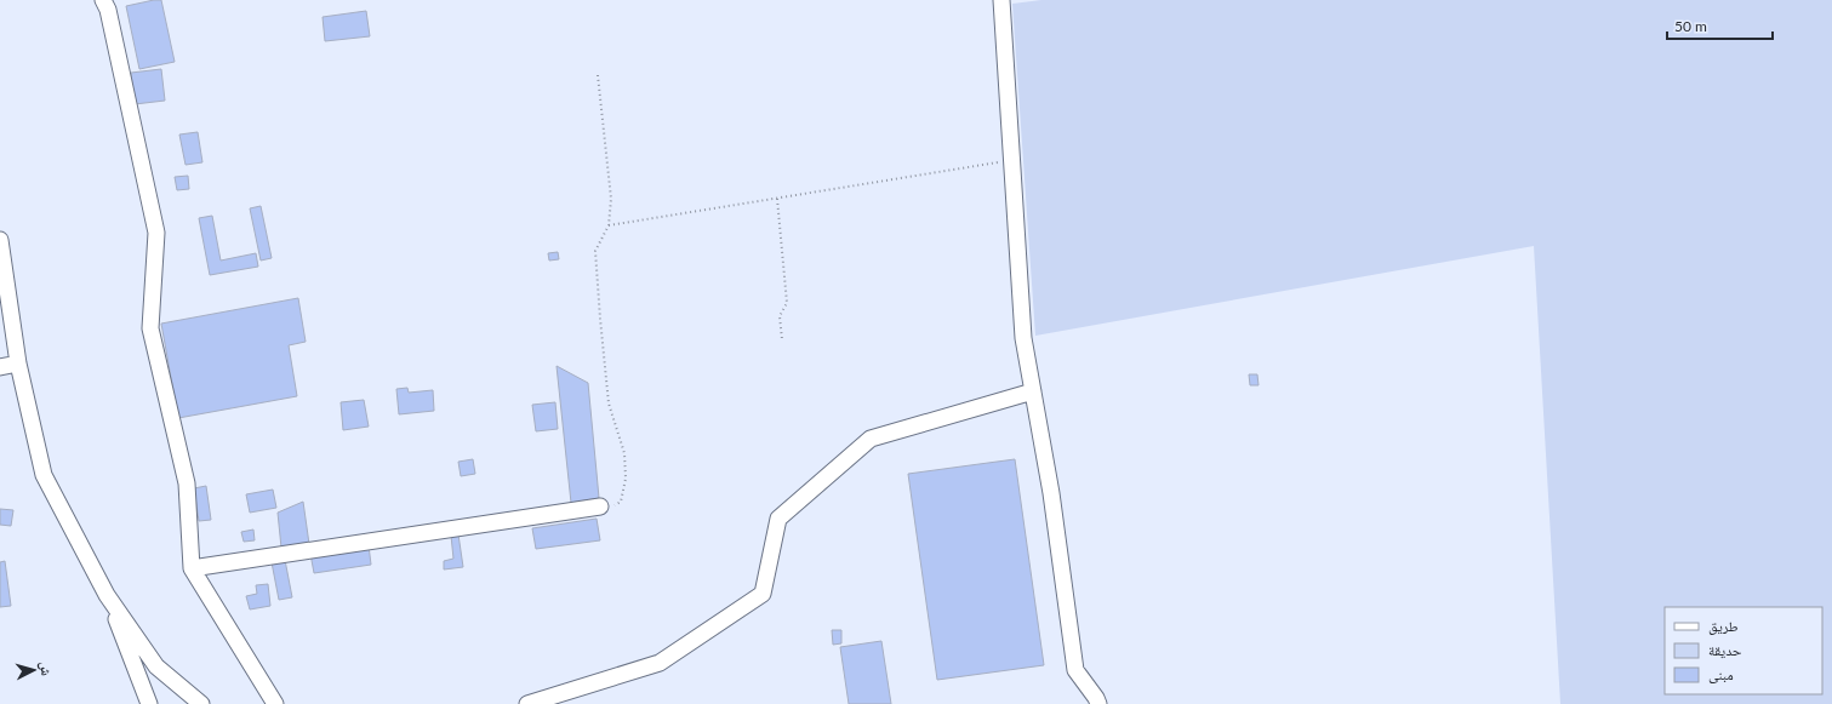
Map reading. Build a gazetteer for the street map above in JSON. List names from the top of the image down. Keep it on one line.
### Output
{"legend":["طريق","حديقة","مبنى"],"scale_bar":"50 m","north":"right"}
